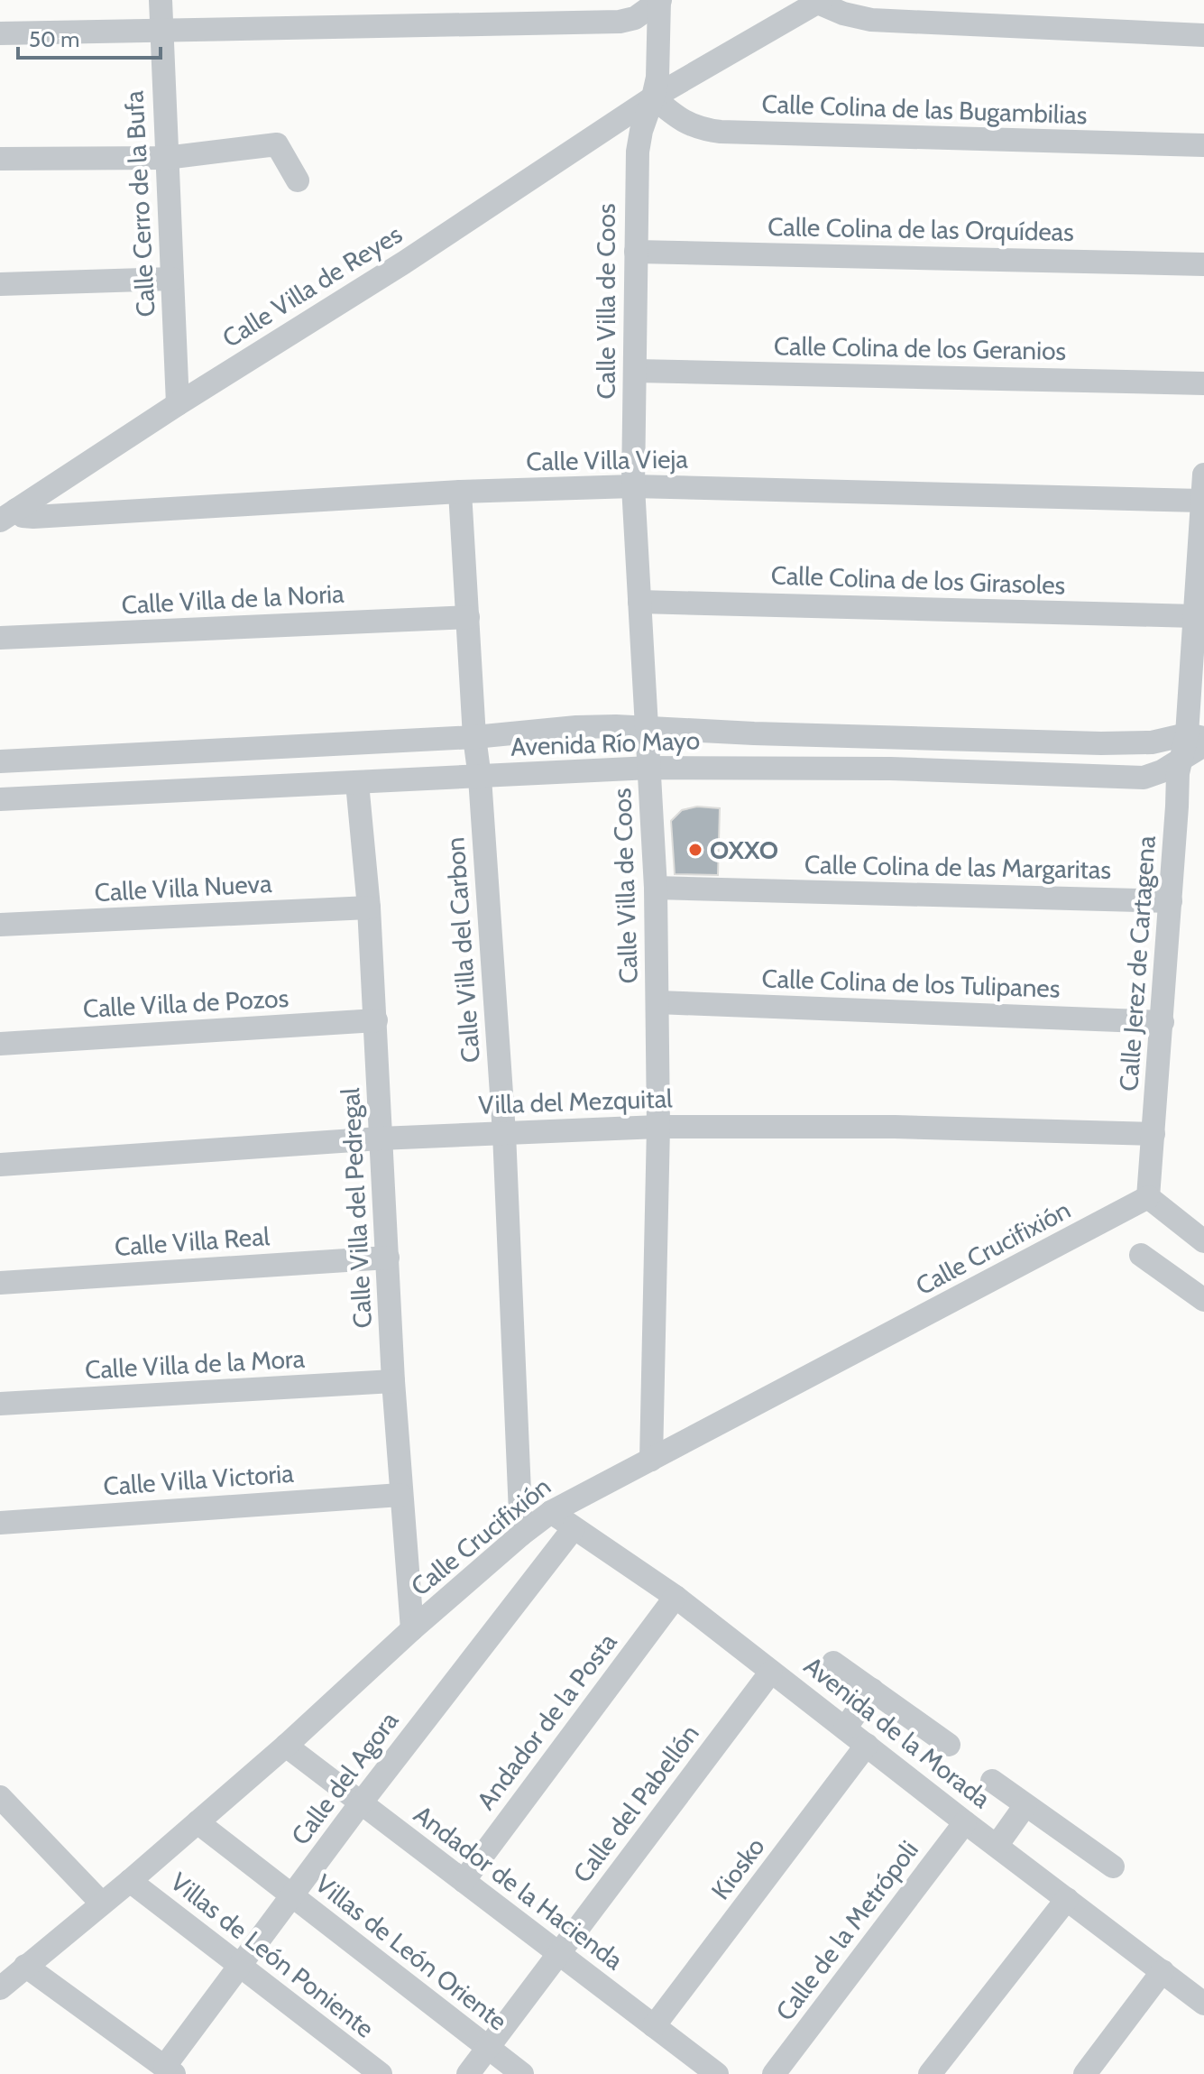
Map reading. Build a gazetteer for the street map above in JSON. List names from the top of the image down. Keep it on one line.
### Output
{"streets":{"street":["Calle Colina de las Bugambilias","Calle Cerro de la Bufa","Calle Colina de las Orquídeas","Calle Villa de Reyes","Calle Villa de Coos","Calle Colina de los Geranios","Calle Villa Vieja","Calle Colina de los Girasoles","Calle Villa de la Noria","Avenida Río Mayo","Calle Colina de las Margaritas","Calle Villa Nueva","Calle Villa del Carbon","Calle Jerez de Cartagena","Calle Colina de los Tulipanes","Calle Villa de Pozos","Villa del Mezquital","Calle Villa del Pedregal","Calle Villa Real","Calle Crucifixión","Calle Villa de la Mora","Calle Villa Victoria","Andador de la Posta","Avenida de la Morada","Calle del Agora","Calle del Pabellón","Kiosko","Andador de la Hacienda","Calle de la Metrópoli","Villas de León Oriente","Villas de León Poniente"]},"crossings":[["Calle Colina de las Bugambilias","Calle Villa de Reyes"],["Calle Colina de las Bugambilias","Calle Villa de Coos"],["Calle Cerro de la Bufa","Calle Villa de Reyes"],["Calle Colina de las Orquídeas","Calle Villa de Coos"],["Calle Villa de Reyes","Calle Villa de Coos"],["Calle Villa de Reyes","Calle Villa Vieja"],["Calle Villa de Coos","Calle Colina de los Geranios"],["Calle Villa de Coos","Calle Villa Vieja"],["Calle Villa de Coos","Calle Colina de los Girasoles"],["Calle Villa de Coos","Avenida Río Mayo"],["Calle Villa de Coos","Calle Colina de las Margaritas"],["Calle Villa de Coos","Calle Colina de los Tulipanes"],["Calle Villa de Coos","Villa del Mezquital"],["Calle Villa de Coos","Calle Crucifixión"],["Calle Villa Vieja","Calle Villa del Carbon"],["Calle Villa Vieja","Calle Jerez de Cartagena"],["Calle Colina de los Girasoles","Calle Jerez de Cartagena"],["Calle Villa de la Noria","Calle Villa del Carbon"],["Avenida Río Mayo","Calle Villa del Carbon"],["Avenida Río Mayo","Calle Jerez de Cartagena"],["Avenida Río Mayo","Calle Villa del Pedregal"],["Calle Colina de las Margaritas","Calle Jerez de Cartagena"],["Calle Villa Nueva","Calle Villa del Pedregal"],["Calle Villa del Carbon","Villa del Mezquital"],["Calle Villa del Carbon","Calle Crucifixión"],["Calle Jerez de Cartagena","Calle Colina de los Tulipanes"],["Calle Jerez de Cartagena","Villa del Mezquital"],["Calle Jerez de Cartagena","Calle Crucifixión"],["Calle Villa de Pozos","Calle Villa del Pedregal"],["Villa del Mezquital","Calle Villa del Pedregal"],["Calle Villa del Pedregal","Calle Villa Real"],["Calle Villa del Pedregal","Calle Crucifixión"],["Calle Villa del Pedregal","Calle Villa de la Mora"],["Calle Villa del Pedregal","Calle Villa Victoria"],["Calle Crucifixión","Avenida de la Morada"],["Calle Crucifixión","Andador de la Hacienda"],["Calle Crucifixión","Villas de León Oriente"],["Calle Crucifixión","Villas de León Poniente"],["Andador de la Posta","Avenida de la Morada"],["Andador de la Posta","Andador de la Hacienda"],["Avenida de la Morada","Calle del Agora"],["Avenida de la Morada","Calle del Pabellón"],["Avenida de la Morada","Kiosko"],["Avenida de la Morada","Calle de la Metrópoli"],["Calle del Agora","Andador de la Hacienda"],["Calle del Agora","Villas de León Oriente"],["Calle del Agora","Villas de León Poniente"],["Calle del Pabellón","Andador de la Hacienda"],["Calle del Pabellón","Villas de León Oriente"],["Kiosko","Andador de la Hacienda"]],"places":["OXXO"],"scale_bar":"50 m"}
